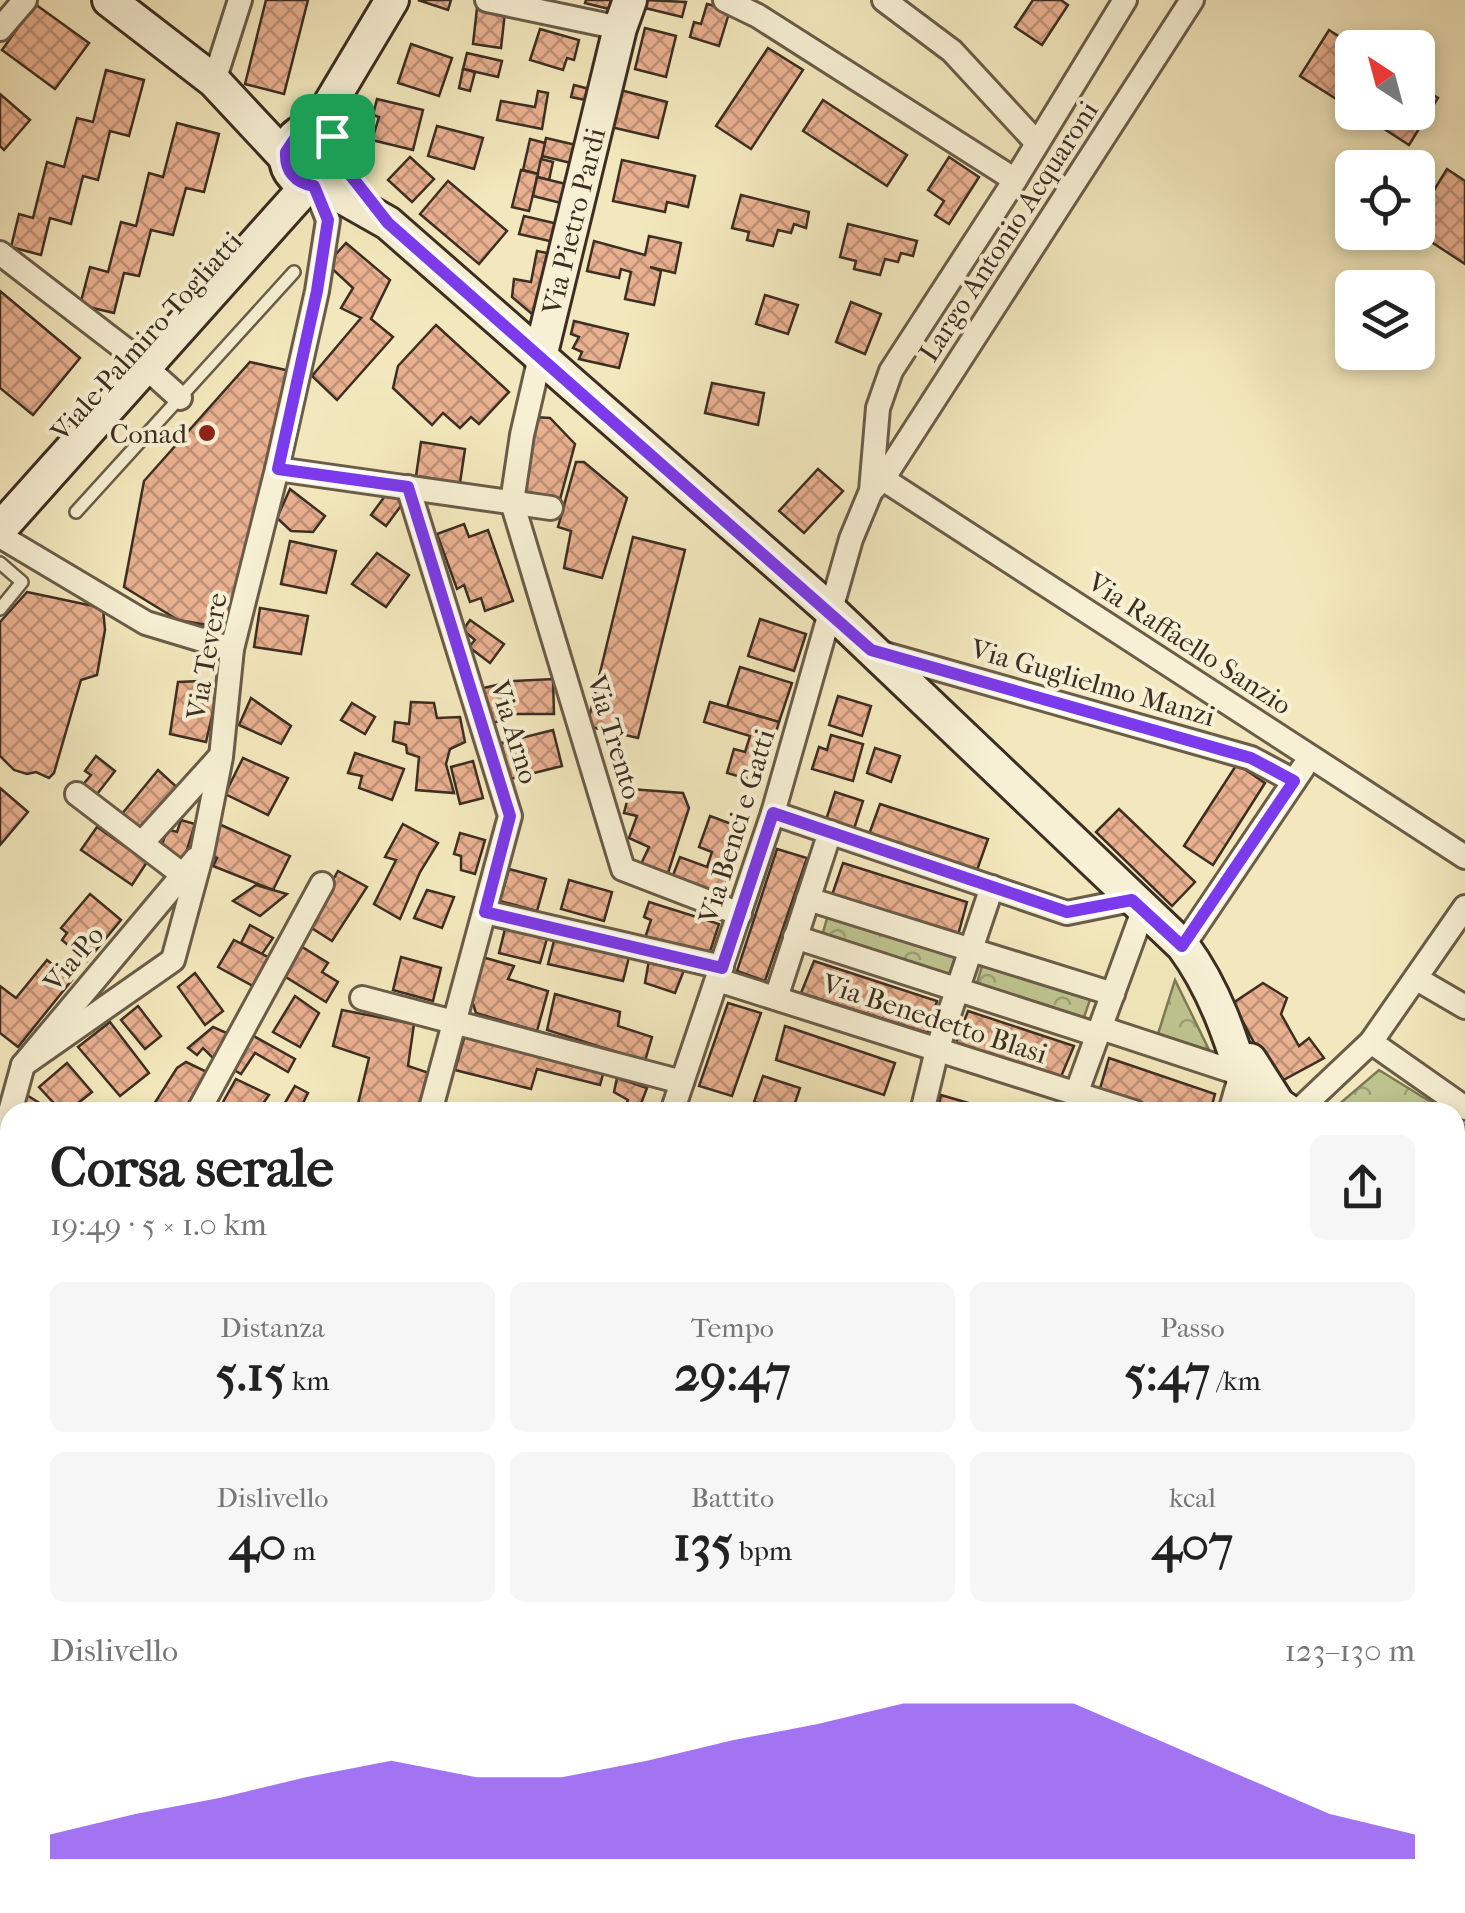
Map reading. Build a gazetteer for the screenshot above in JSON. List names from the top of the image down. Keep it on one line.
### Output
{"streets":{"street":["Via Pietro Pardi","Largo Antonio Acquaroni","Viale Palmiro Togliatti","Via Raffaello Sanzio","Via Tevere","Via Guglielmo Manzi","Via Arno","Via Trento","Via Benci e Gatti","Via Po","Via Benedetto Blasi"]},"crossings":[["Via Pietro Pardi","Via Trento"],["Largo Antonio Acquaroni","Via Raffaello Sanzio"],["Largo Antonio Acquaroni","Via Benci e Gatti"],["Viale Palmiro Togliatti","Via Tevere"],["Via Tevere","Via Po"],["Via Arno","Via Benedetto Blasi"],["Via Trento","Via Benci e Gatti"],["Via Benci e Gatti","Via Benedetto Blasi"]],"places":["Conad"],"north":"top left","page":{"heading":["Corsa serale","19:49 · 5 × 1.0 km"],"stats":[["Distanza","5.15 km"],["Tempo","29:47"],["Passo","5:47 /km"],["Dislivello","40 m"],["Battito","135 bpm"],["kcal","407"]],"chart":["Dislivello","123–130 m"]}}
